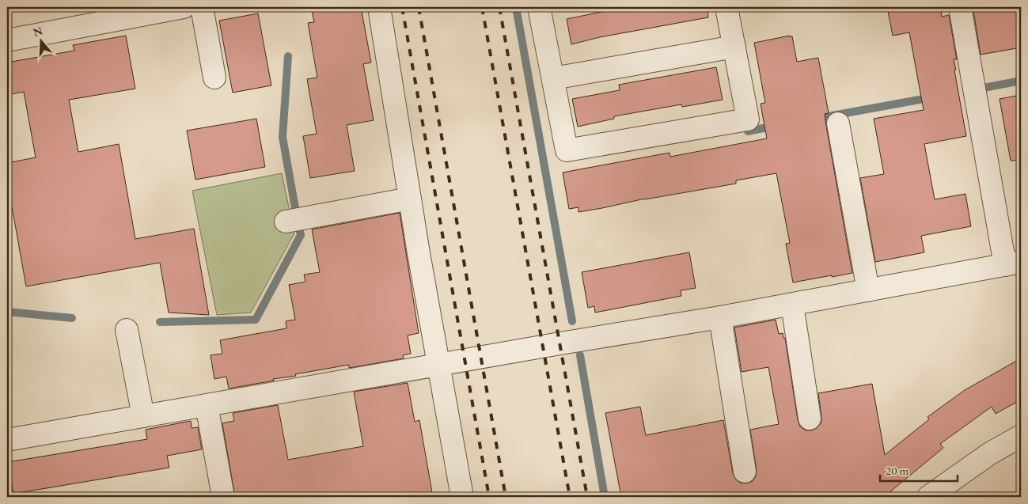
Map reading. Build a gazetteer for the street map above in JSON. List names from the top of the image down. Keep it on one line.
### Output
{"scale_bar":"20 m","north":"top"}
